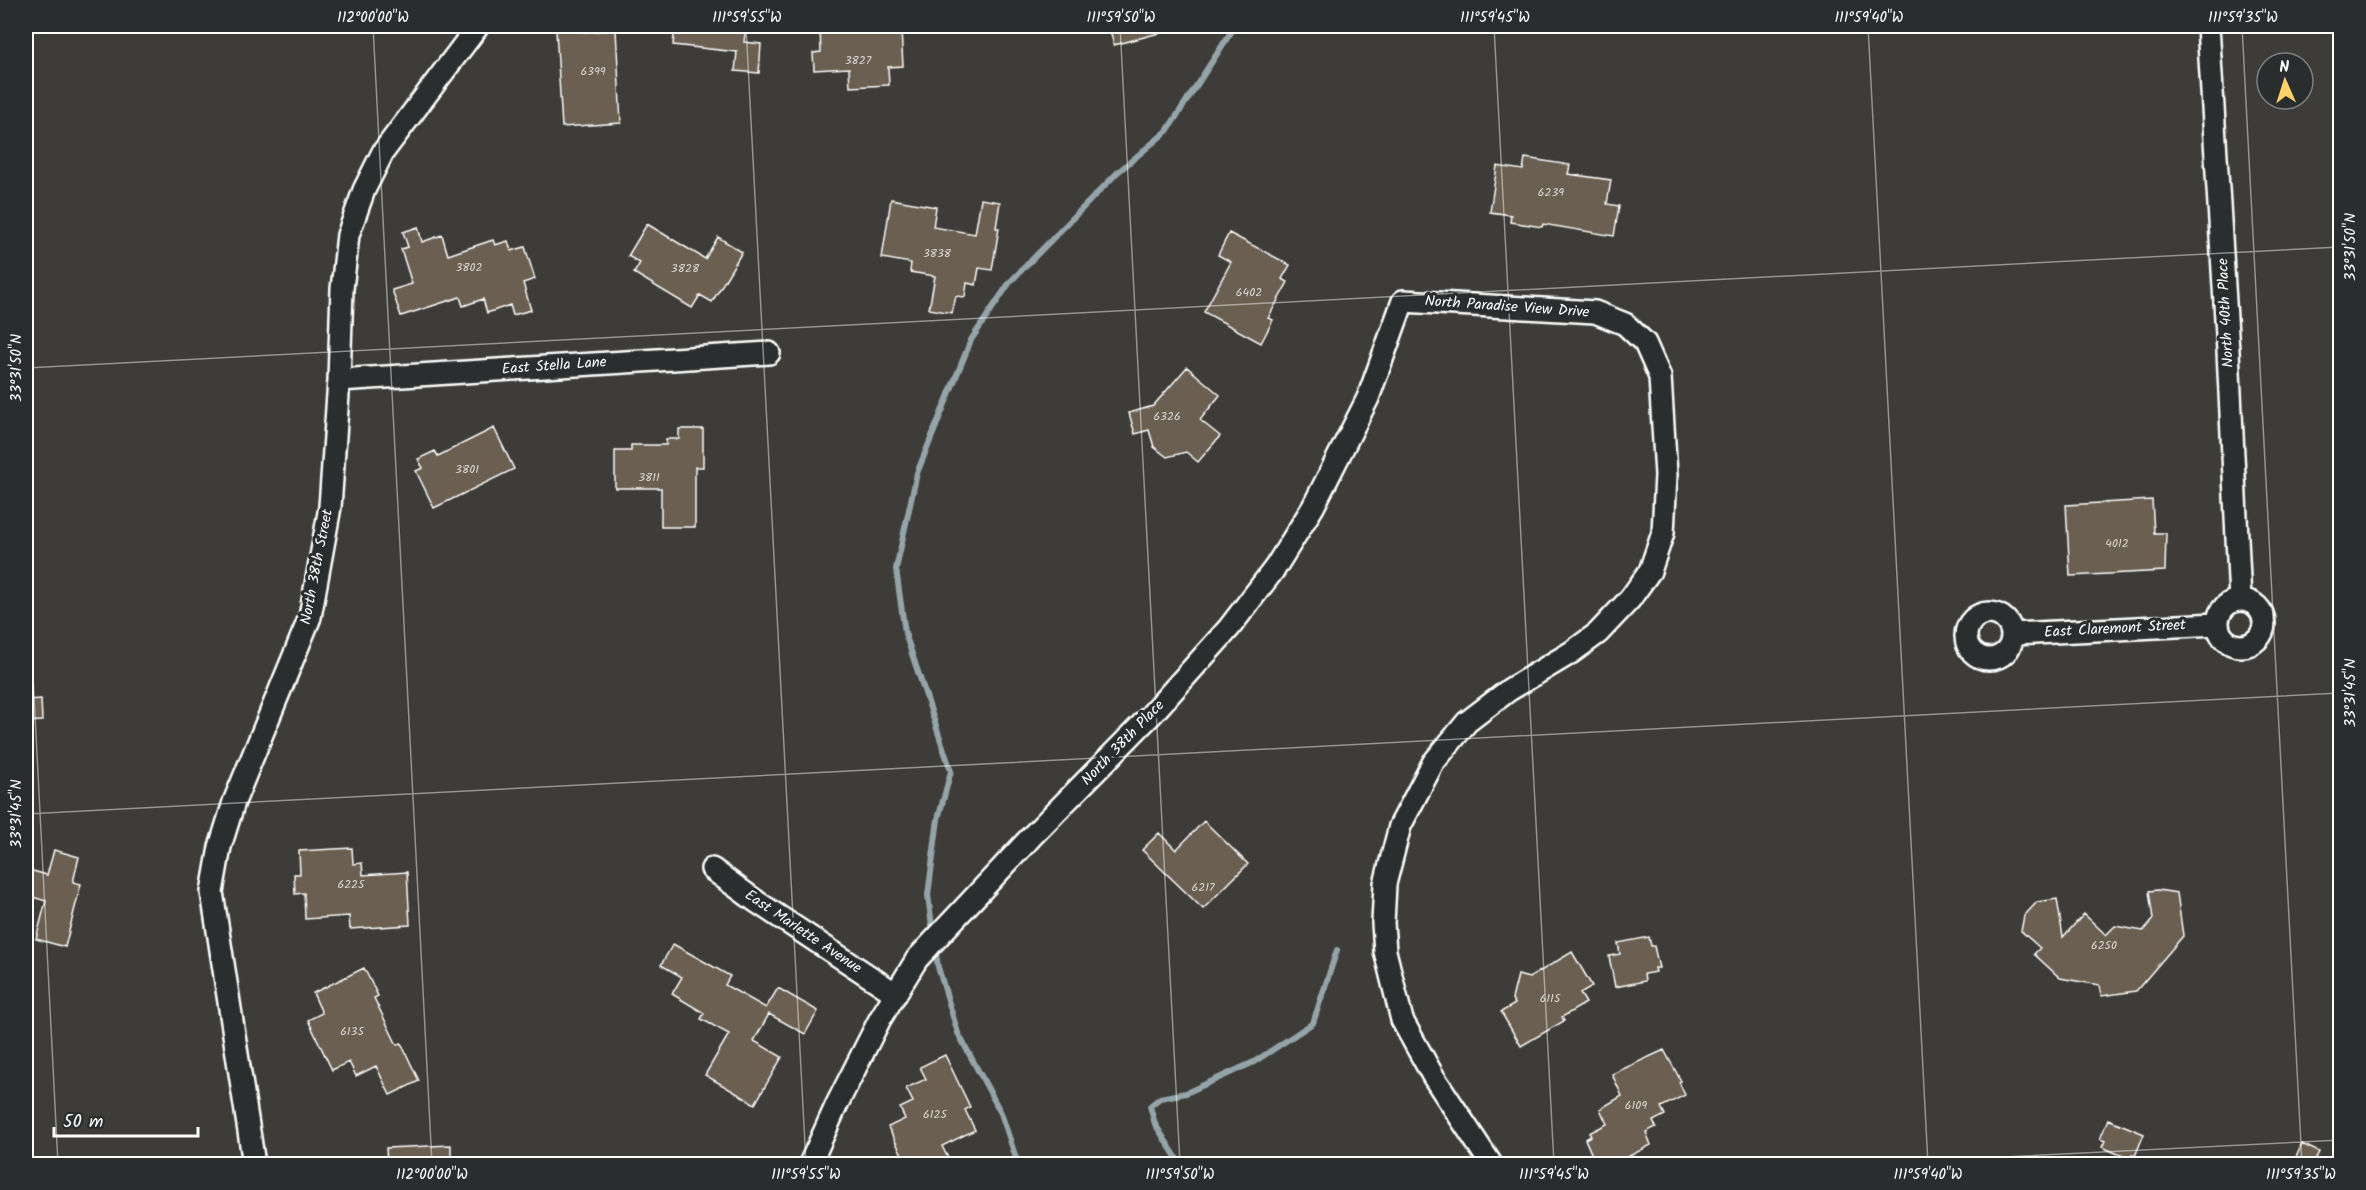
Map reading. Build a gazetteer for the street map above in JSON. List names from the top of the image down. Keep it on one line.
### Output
{"streets":{"street":["North Paradise View Drive","North 40th Place","East Stella Lane","North 38th Street","East Claremont Street","North 38th Place","East Marlette Avenue"]},"crossings":[["North Paradise View Drive","North 38th Place"],["North 40th Place","East Claremont Street"],["East Stella Lane","North 38th Street"],["North 38th Place","East Marlette Avenue"]],"house_numbers":["3827","6399","6239","3838","3802","3828","6402","6326","3801","3811","4012","6225","6217","6250","6115","6135","6109","6125"],"scale_bar":"50 m","north":"top","coordinates":["112°00'00\"W","111°59'55\"W","111°59'50\"W","111°59'45\"W","111°59'40\"W","111°59'35\"W","33°31'50\"N","33°31'45\"N"]}
